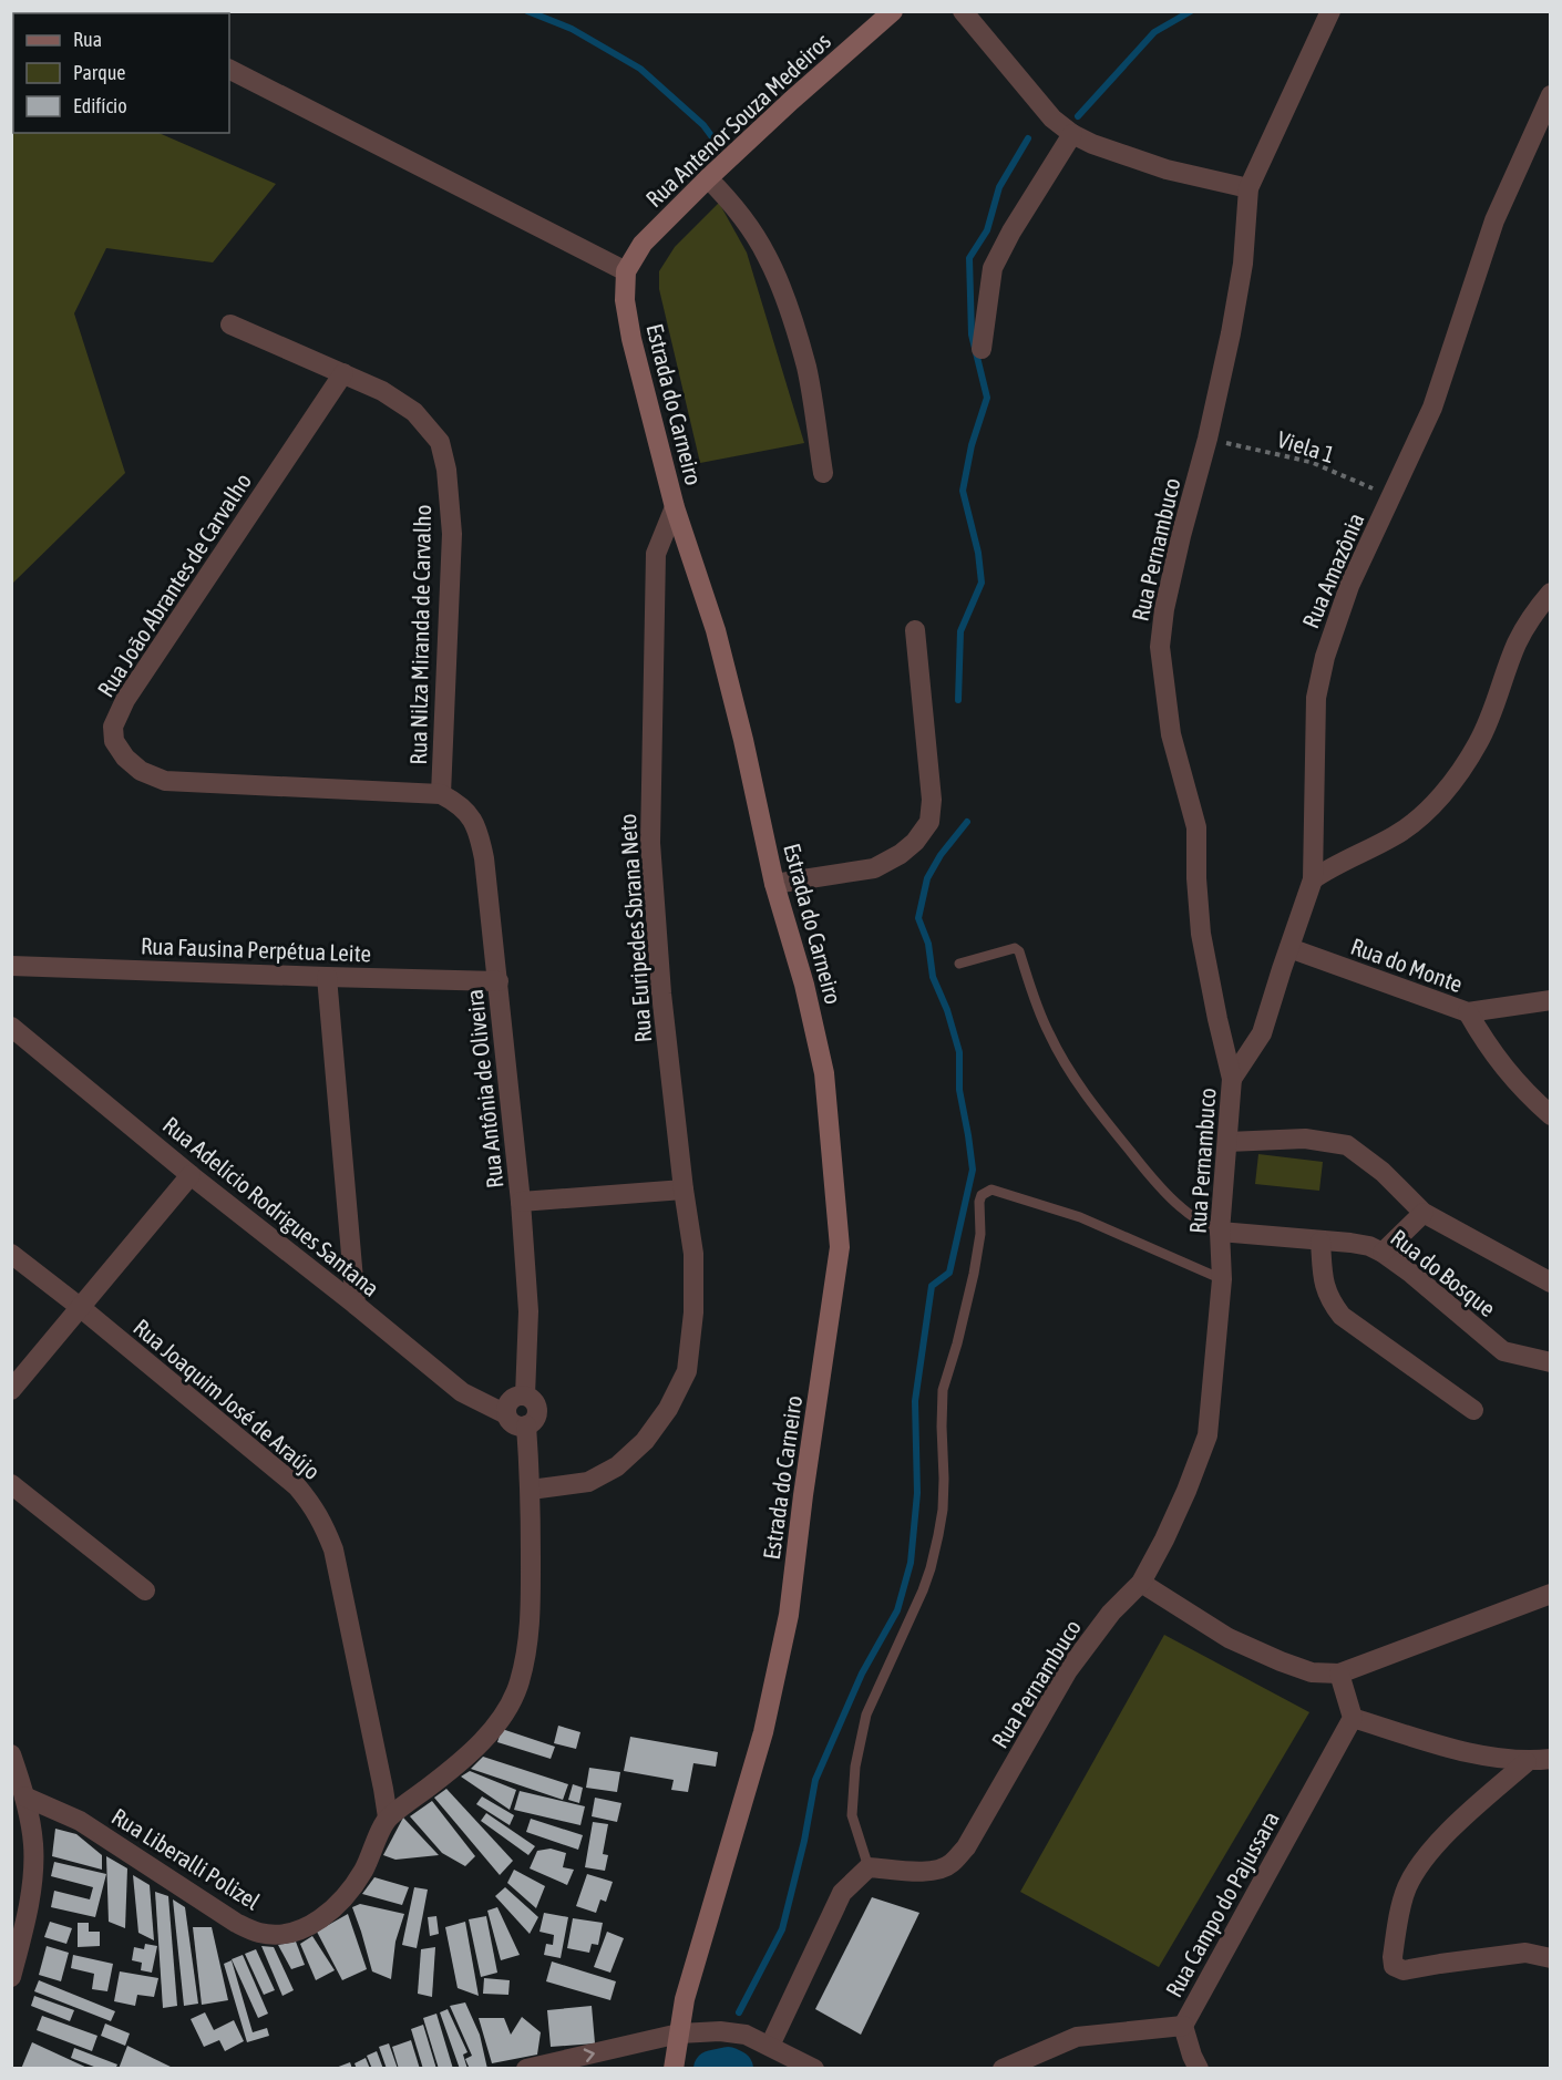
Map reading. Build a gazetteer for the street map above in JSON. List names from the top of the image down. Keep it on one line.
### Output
{"streets":{"street":["Rua Antenor Souza Medeiros","Estrada do Carneiro","Rua Pernambuco","Rua Amazônia","Rua João Abrantes de Carvalho","Rua Nilza Miranda de Carvalho","Rua Euripedes Sbrana Neto","Rua Fausina Perpétua Leite","Rua do Monte","Rua Antônia de Oliveira","Rua Adelício Rodrigues Santana","Rua do Bosque","Rua Joaquim José de Araújo","Rua Liberalli Polizel","Rua Campo do Pajussara"],"path":["Viela 1"]},"crossings":[["Rua Antenor Souza Medeiros","Estrada do Carneiro"],["Estrada do Carneiro","Rua Euripedes Sbrana Neto"],["Viela 1","Rua Pernambuco"],["Viela 1","Rua Amazônia"],["Rua Pernambuco","Rua Amazônia"],["Rua Pernambuco","Rua do Bosque"],["Rua Amazônia","Rua do Monte"],["Rua João Abrantes de Carvalho","Rua Nilza Miranda de Carvalho"],["Rua João Abrantes de Carvalho","Rua Antônia de Oliveira"],["Rua Nilza Miranda de Carvalho","Rua Antônia de Oliveira"],["Rua Fausina Perpétua Leite","Rua Antônia de Oliveira"],["Rua Antônia de Oliveira","Rua Adelício Rodrigues Santana"],["Rua Joaquim José de Araújo","Rua Liberalli Polizel"]],"legend":["Rua","Parque","Edifício"]}
